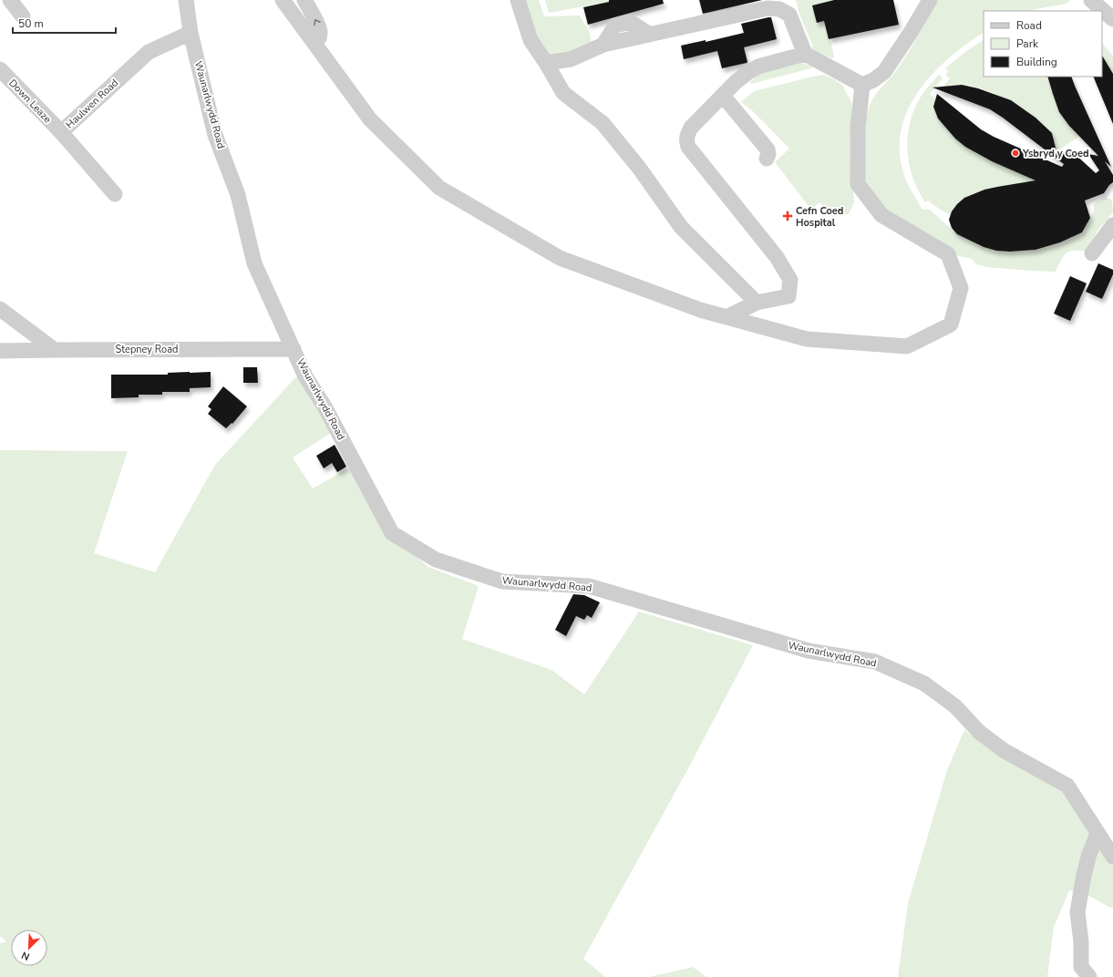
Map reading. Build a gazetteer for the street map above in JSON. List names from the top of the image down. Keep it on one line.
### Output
{"streets":{"street":["Down Leaze","Haulwen Road","Waunarlwydd Road","Stepney Road"]},"crossings":[["Down Leaze","Haulwen Road"],["Haulwen Road","Waunarlwydd Road"],["Waunarlwydd Road","Stepney Road"]],"places":{"other":["Ysbryd y Coed"],"health":["Cefn Coed Hospital"]},"legend":["Road","Park","Building"],"scale_bar":"50 m","north":"bottom left"}
